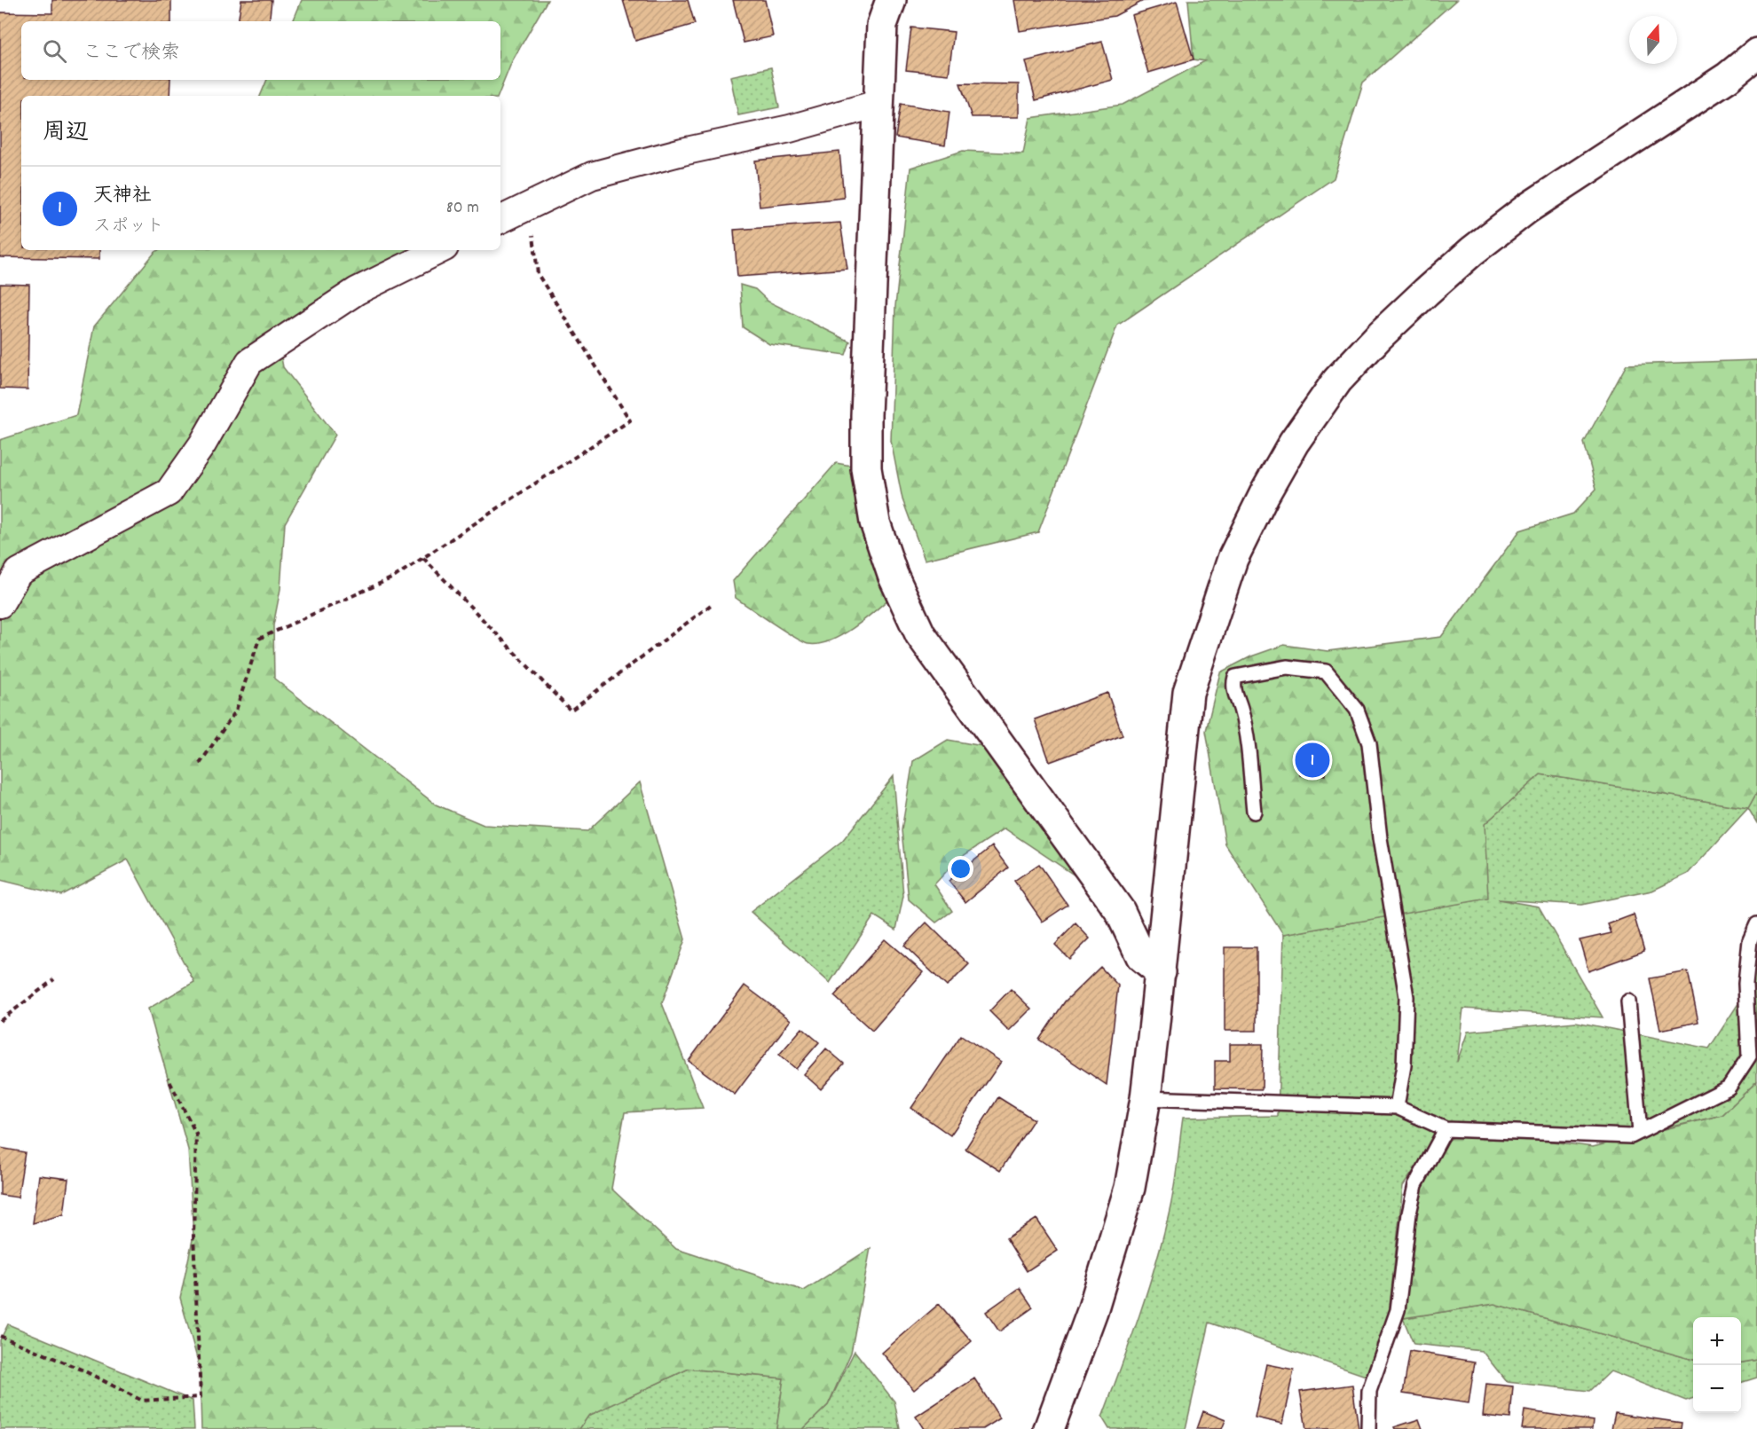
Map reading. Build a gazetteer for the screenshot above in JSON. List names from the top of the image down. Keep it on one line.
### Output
{"north":"top","page":{"search":"ここで検索","heading":"周辺","list":[{"mark":"1","name":"天神社","note":"スポット","value":"80 m"}],"pins":"1","map_buttons":["+","−"]}}
